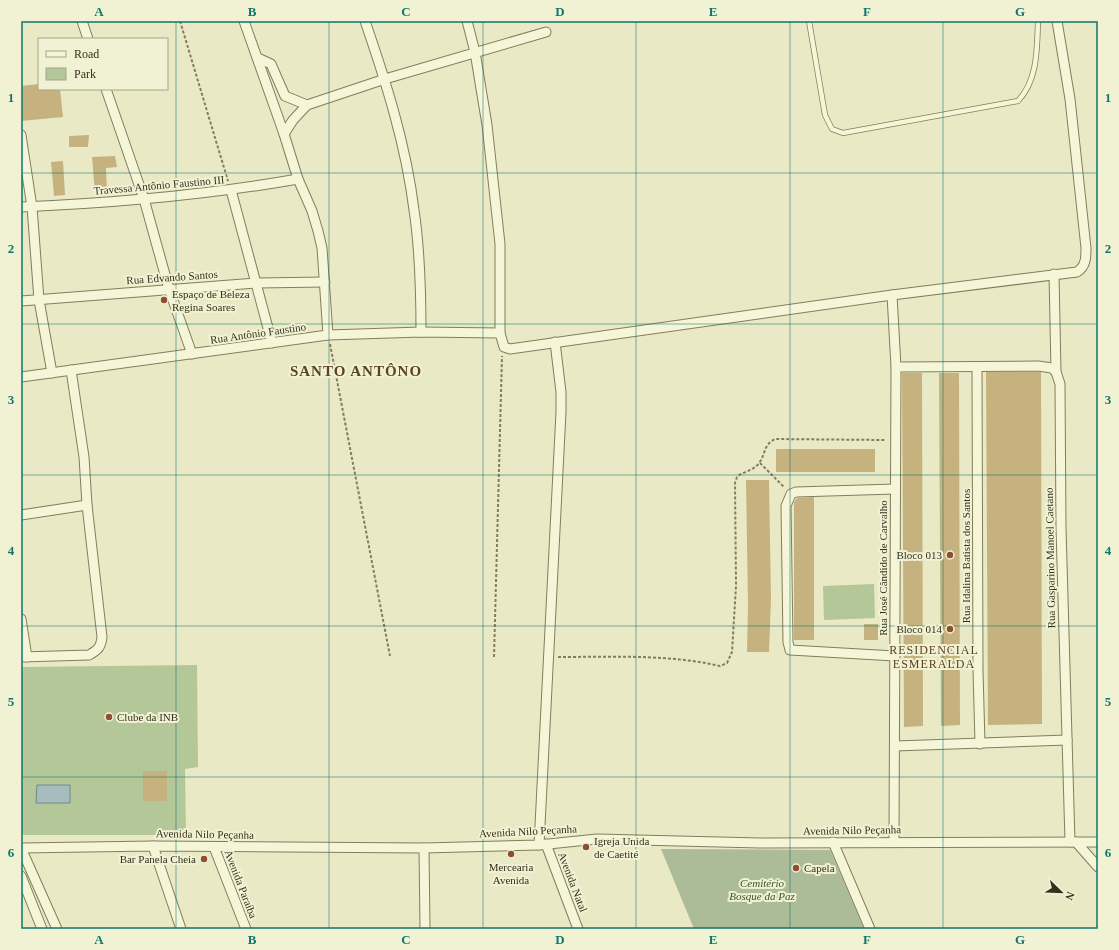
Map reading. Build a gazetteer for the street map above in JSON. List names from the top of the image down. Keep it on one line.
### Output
{"streets":{"street":["Travessa Antônio Faustino III","Rua Edvando Santos","Rua Antônio Faustino","Rua Idalina Batista dos Santos","Rua Gasparino Manoel Caetano","Rua José Cândido de Carvalho","Avenida Nilo Peçanha","Avenida Natal","Avenida Paraíba"]},"crossings":[["Rua Gasparino Manoel Caetano","Avenida Nilo Peçanha"],["Rua José Cândido de Carvalho","Avenida Nilo Peçanha"],["Avenida Nilo Peçanha","Avenida Natal"],["Avenida Nilo Peçanha","Avenida Paraíba"]],"districts":["SANTO ANTÔNO","RESIDENCIAL ESMERALDA"],"parks":["Cemitério Bosque da Paz"],"places":["Espaço de Beleza Regina Soares","Bloco 013","Bloco 014","Clube da INB","Igreja Unida de Caetité","Mercearia Avenida","Bar Panela Cheia","Capela"],"legend":["Road","Park"],"north":"bottom right","grid":{"columns":["A","B","C","D","E","F","G"],"rows":["1","2","3","4","5","6"]}}
